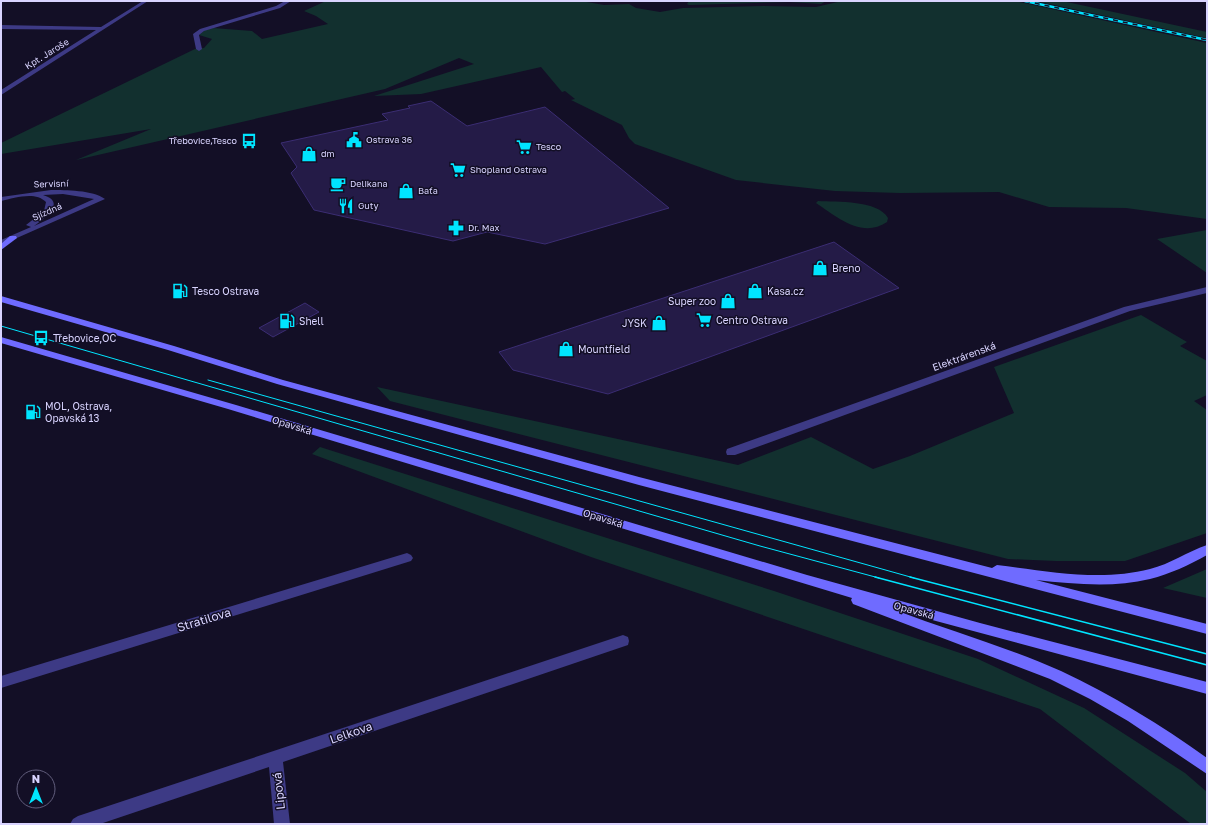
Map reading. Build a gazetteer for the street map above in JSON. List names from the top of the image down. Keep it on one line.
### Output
{"streets":{"main road":["Opavská"],"street":["Kpt. Jaroše","Servisní","Sjízdná","Elektrárenská","Stratilova","Lelkova","Lipová"]},"crossings":[["Servisní","Sjízdná"],["Lelkova","Lipová"]],"places":{"public building":["Ostrava 36"],"bus stop":["Třebovice,Tesco","Třebovice,OC"],"supermarket":["Tesco","Shopland Ostrava","Centro Ostrava"],"shop":["dm","Baťa","Breno","Kasa.cz","Super zoo","JYSK","Mountfield"],"cafe":["Delikana"],"restaurant":["Guty"],"pharmacy":["Dr. Max"],"fuel station":["Tesco Ostrava","Shell","MOL, Ostrava, Opavská 13"]},"north":"top"}
